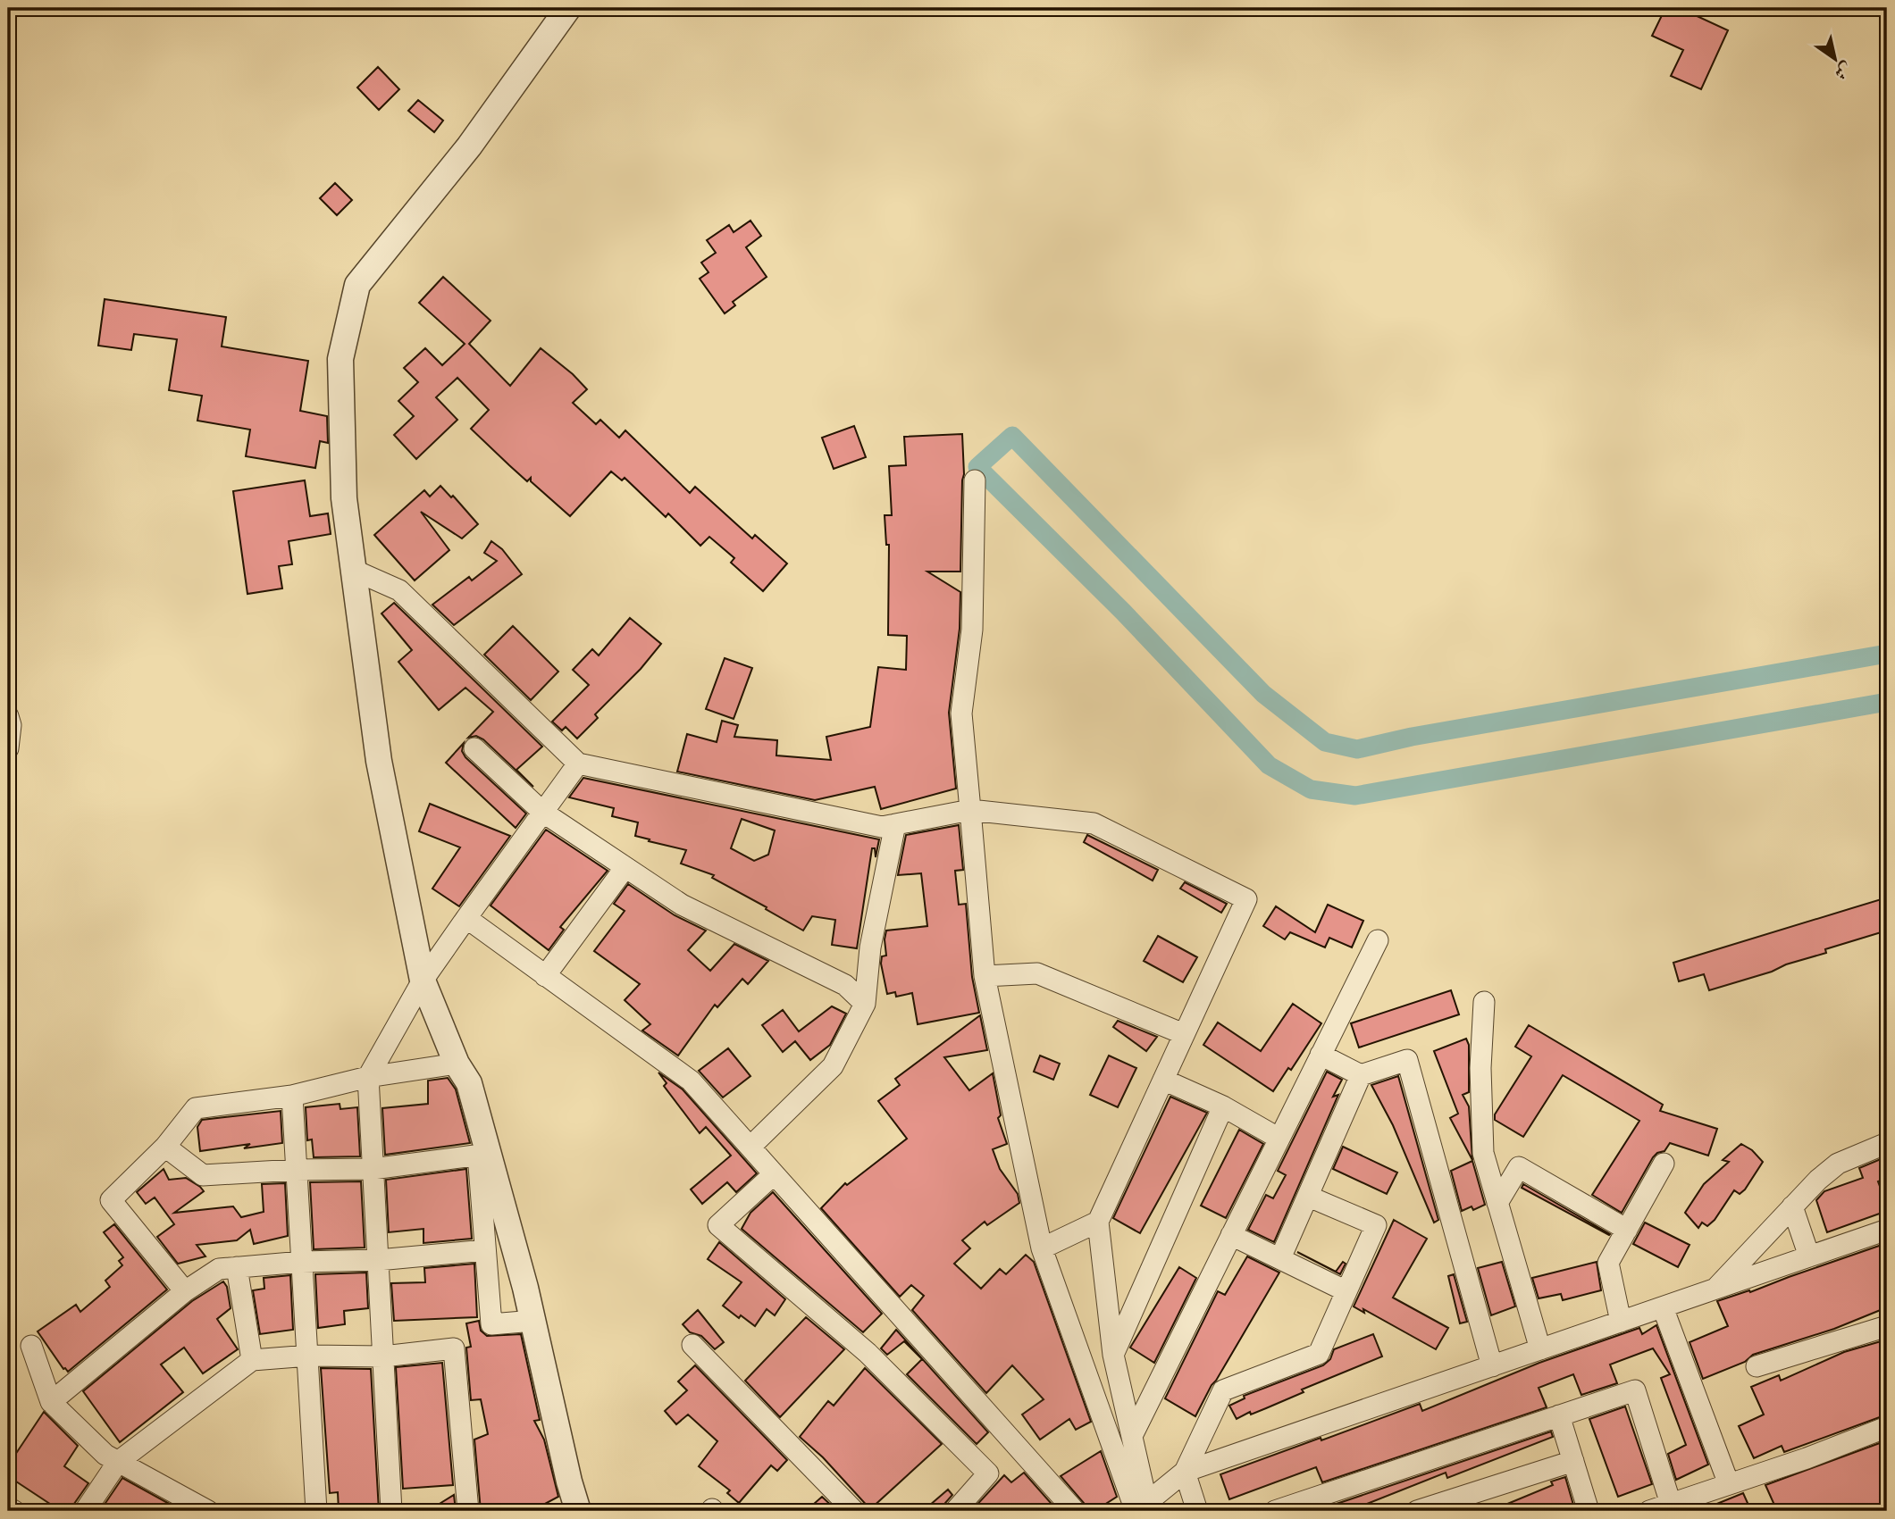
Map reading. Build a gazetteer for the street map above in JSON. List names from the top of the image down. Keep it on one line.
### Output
{"north":"bottom right"}
